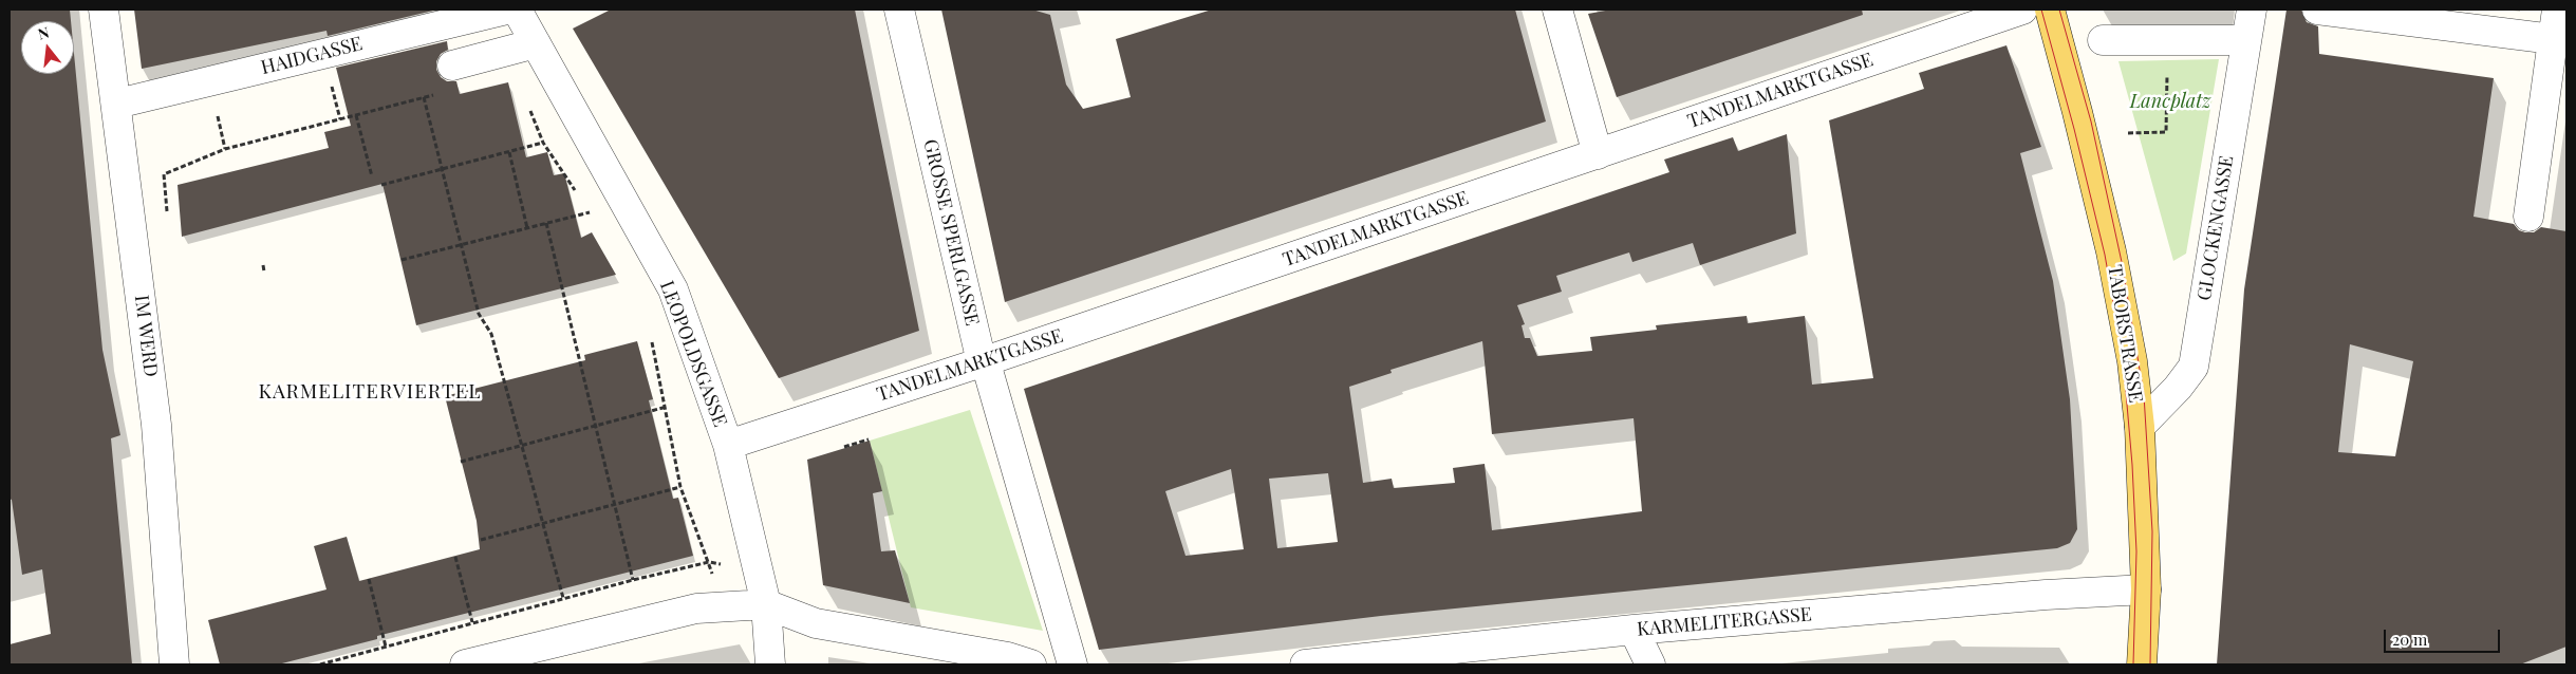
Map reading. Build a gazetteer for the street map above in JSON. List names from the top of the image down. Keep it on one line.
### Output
{"streets":{"main road":["TABORSTRASSE"],"street":["HAIDGASSE","TANDELMARKTGASSE","GLOCKENGASSE","GROSSE SPERLGASSE","IM WERD","LEOPOLDSGASSE","KARMELITERGASSE"]},"crossings":[["HAIDGASSE","IM WERD"],["TANDELMARKTGASSE","GROSSE SPERLGASSE"],["TANDELMARKTGASSE","LEOPOLDSGASSE"],["GLOCKENGASSE","TABORSTRASSE"],["TABORSTRASSE","KARMELITERGASSE"]],"districts":["KARMELITERVIERTEL"],"parks":["Lancplatz"],"scale_bar":"20 m","north":"top"}
